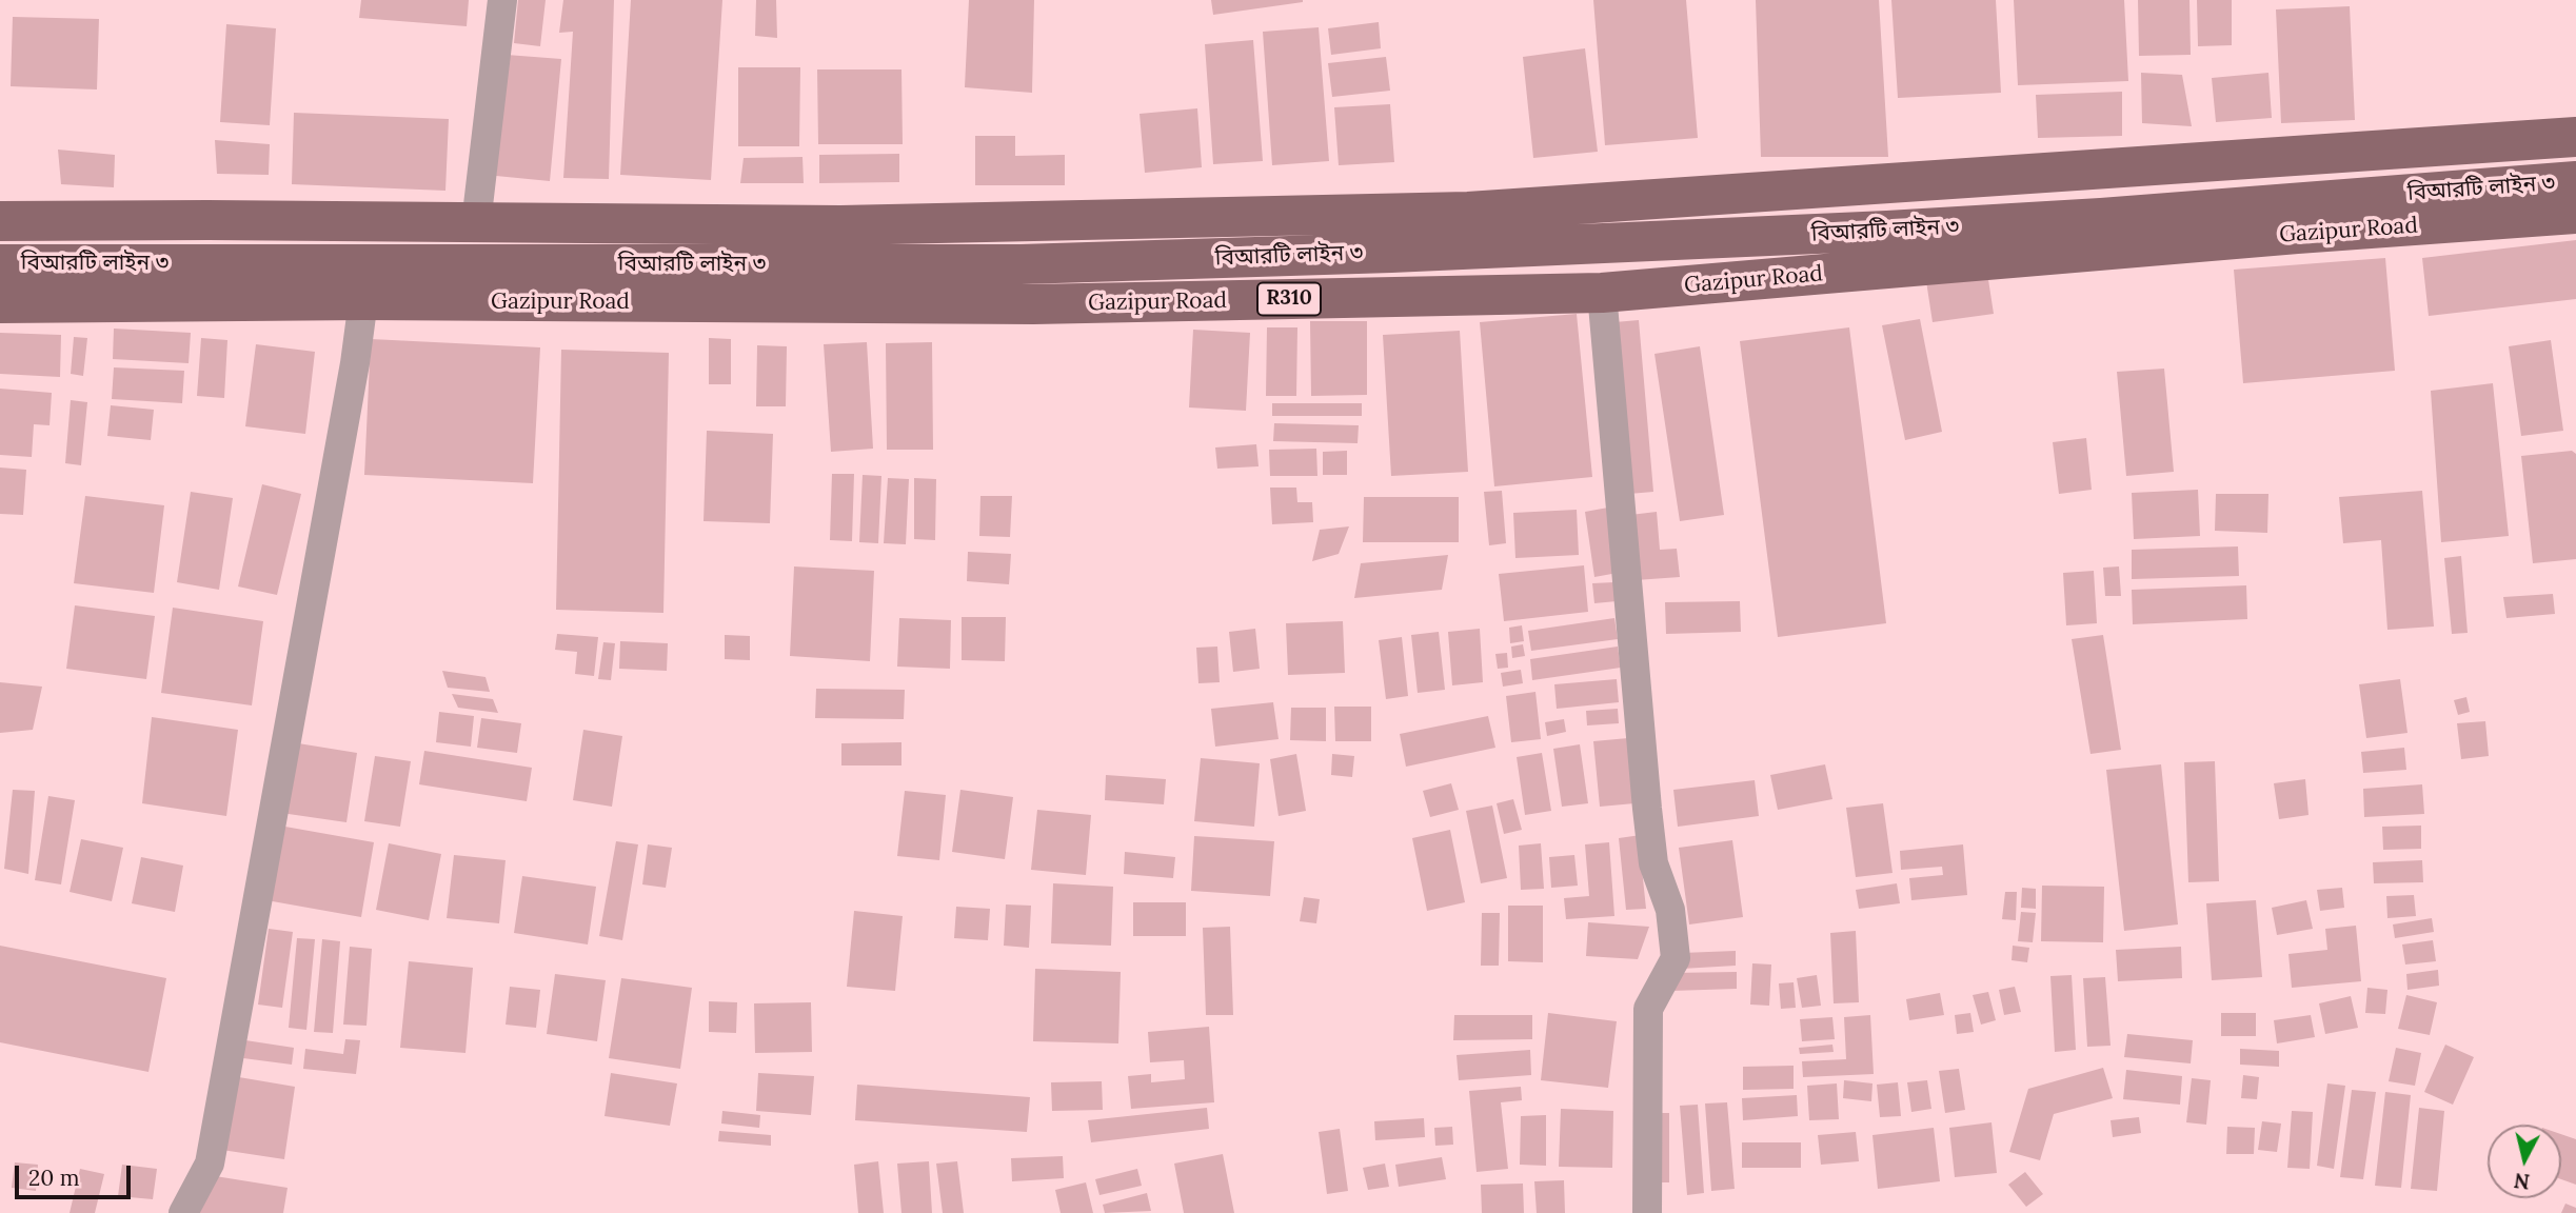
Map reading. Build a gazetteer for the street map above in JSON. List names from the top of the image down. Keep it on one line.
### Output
{"streets":{"main road":["বিআরটি লাইন ৩","Gazipur Road","R310"]},"scale_bar":"20 m","north":"bottom"}
